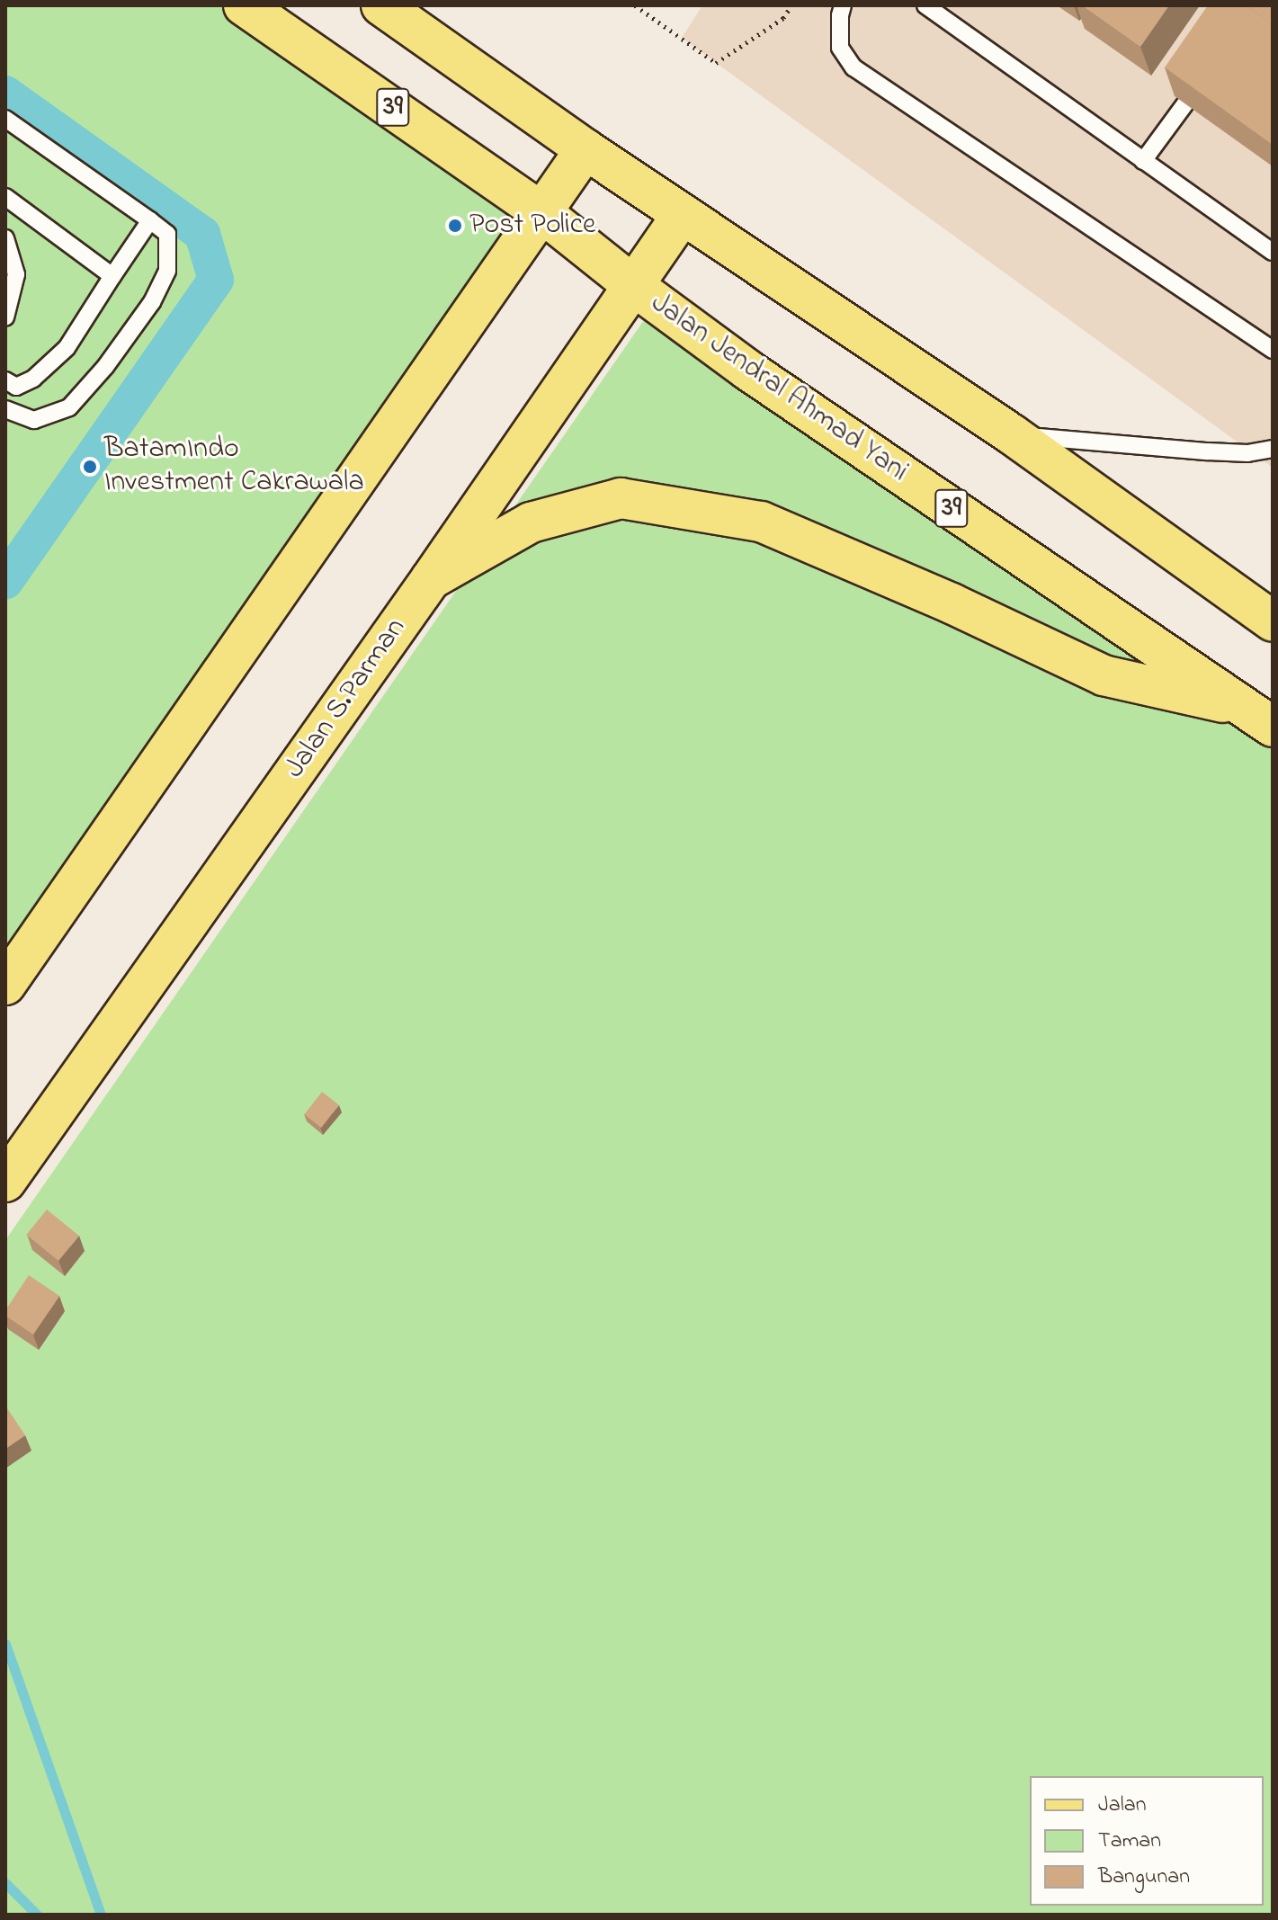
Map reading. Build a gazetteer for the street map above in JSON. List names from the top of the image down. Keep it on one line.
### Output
{"streets":{"main road":["39","Jalan Jendral Ahmad Yani","Jalan S.Parman"]},"crossings":[["39","Jalan Jendral Ahmad Yani"],["Jalan Jendral Ahmad Yani","Jalan S.Parman"]],"places":["Post Police","BatamIndo Investment Cakrawala"],"legend":["Jalan","Taman","Bangunan"]}
